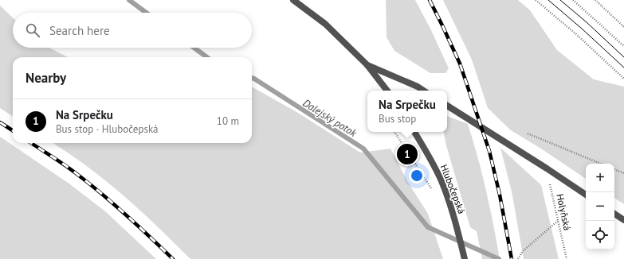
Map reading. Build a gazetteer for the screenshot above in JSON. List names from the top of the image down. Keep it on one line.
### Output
{"streets":{"street":["Hlubočepská"],"path":["Holyňská"]},"water":["Dalejský potok"],"page":{"search":"Search here","heading":"Nearby","popup":["Na Srpečku","Bus stop"],"list":[{"mark":"1","name":"Na Srpečku","note":"Bus stop · Hlubočepská","value":"10 m"}],"pins":"1","map_buttons":["+","−"]}}
